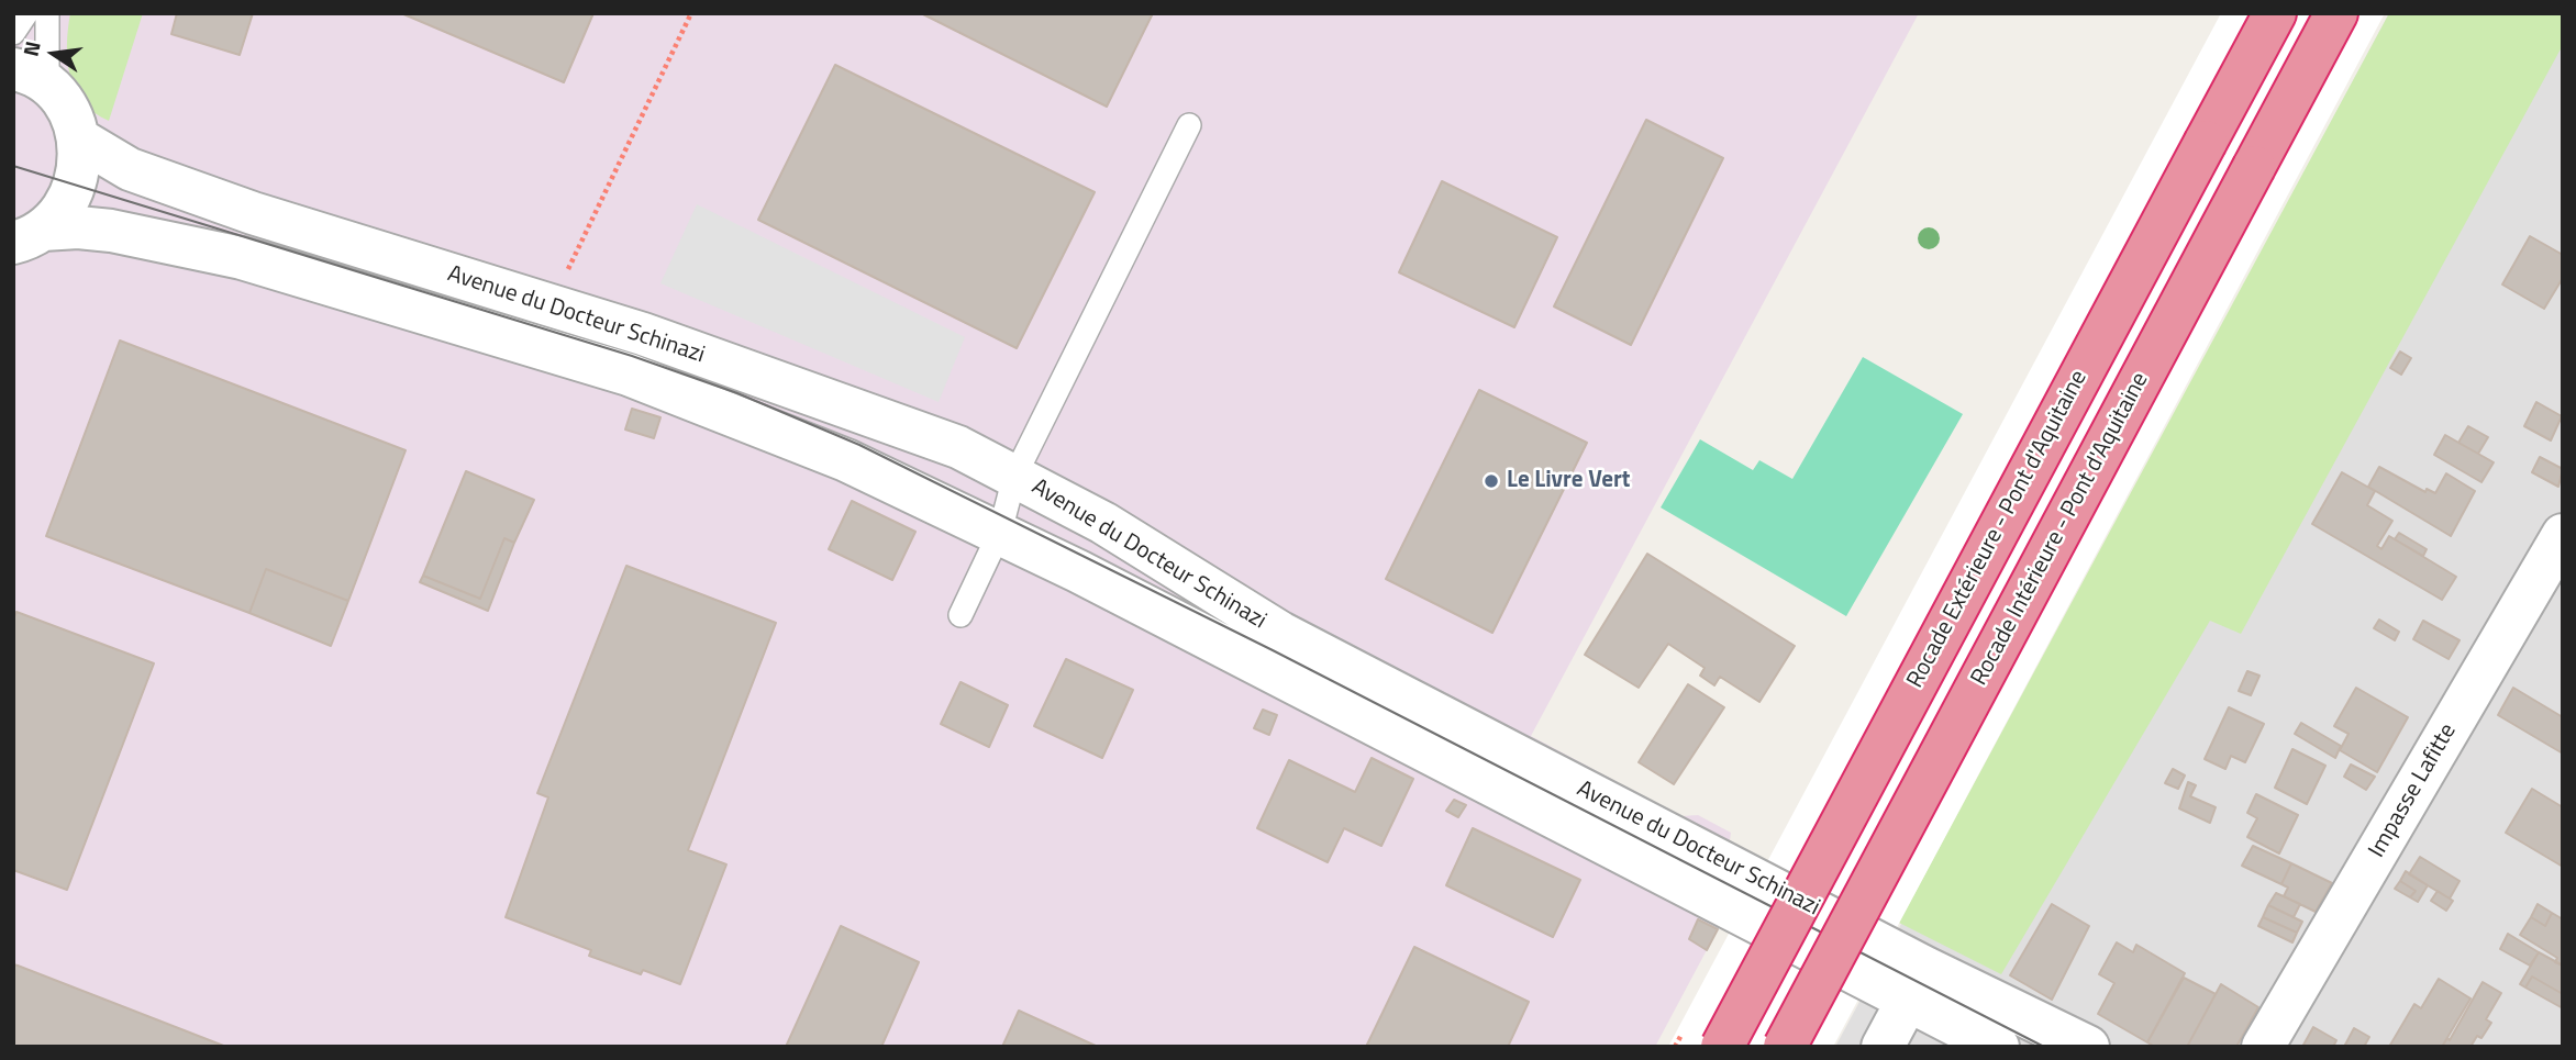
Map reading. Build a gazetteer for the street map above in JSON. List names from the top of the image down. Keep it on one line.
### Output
{"streets":{"highway":["Rocade Extérieure - Pont d'Aquitaine","Rocade Intérieure - Pont d'Aquitaine"],"street":["Avenue du Docteur Schinazi","Impasse Lafitte"]},"places":["Le Livre Vert"],"north":"left"}
